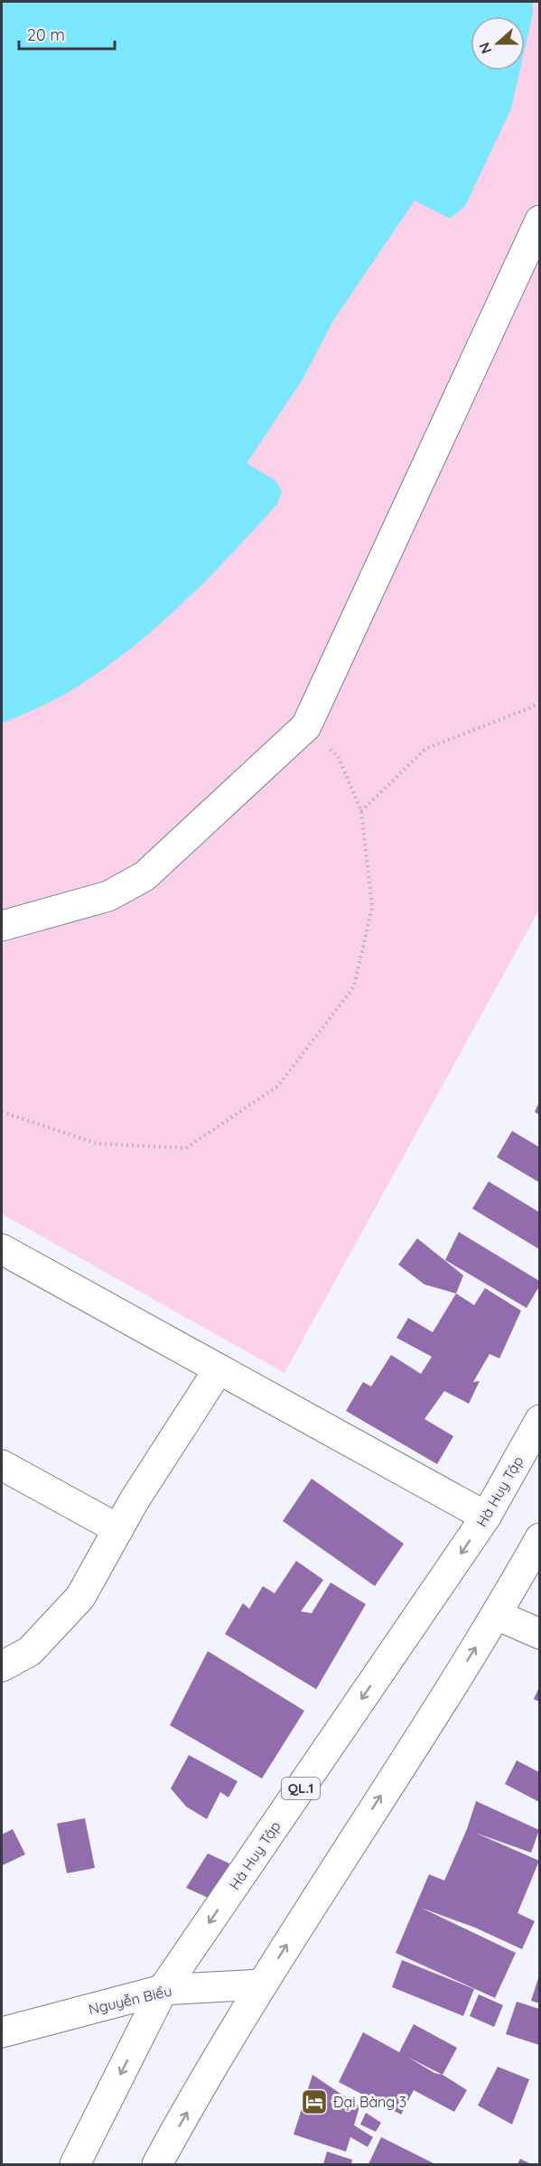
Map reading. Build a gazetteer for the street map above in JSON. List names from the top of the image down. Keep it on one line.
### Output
{"streets":{"main road":["Hà Huy Tập","QL.1","Nguyễn Biểu"]},"crossings":[["Hà Huy Tập","Nguyễn Biểu"]],"places":{"hotel":["Đại Bàng 3"]},"scale_bar":"20 m","north":"left"}
